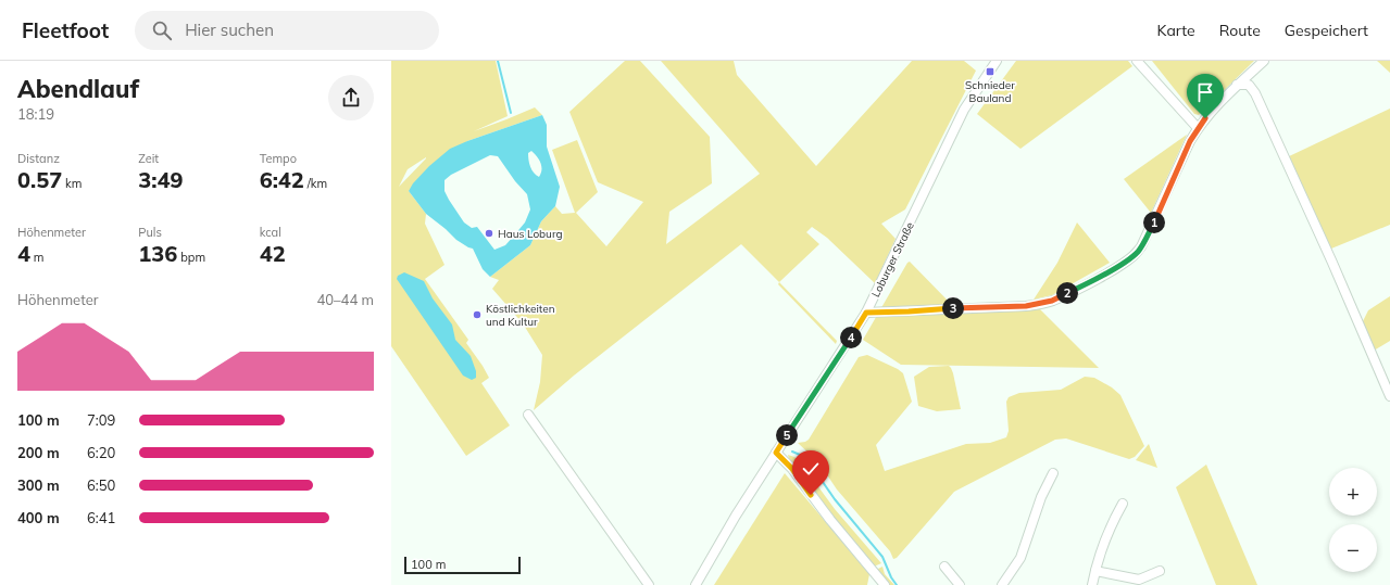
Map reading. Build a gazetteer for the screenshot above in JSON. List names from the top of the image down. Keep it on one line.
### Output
{"streets":{"street":["Loburger Straße"]},"places":{"transit":["Schnieder Bauland"],"other":["Haus Loburg","Köstlichkeiten und Kultur"]},"scale_bar":"100 m","page":{"header":"Fleetfoot","search":"Hier suchen","nav":["Karte","Route","Gespeichert"],"heading":["Abendlauf","18:19"],"stats":[["Distanz","0.57 km"],["Zeit","3:49"],["Tempo","6:42 /km"],["Höhenmeter","4 m"],["Puls","136 bpm"],["kcal","42"]],"pins":["1","2","3","4","5"],"chart":["Höhenmeter","40–44 m"],"list":[{"name":"100 m","note":"7:09"},{"name":"200 m","note":"6:20"},{"name":"300 m","note":"6:50"},{"name":"400 m","note":"6:41"}],"map_buttons":["+","−"],"scale":"100 m"}}
